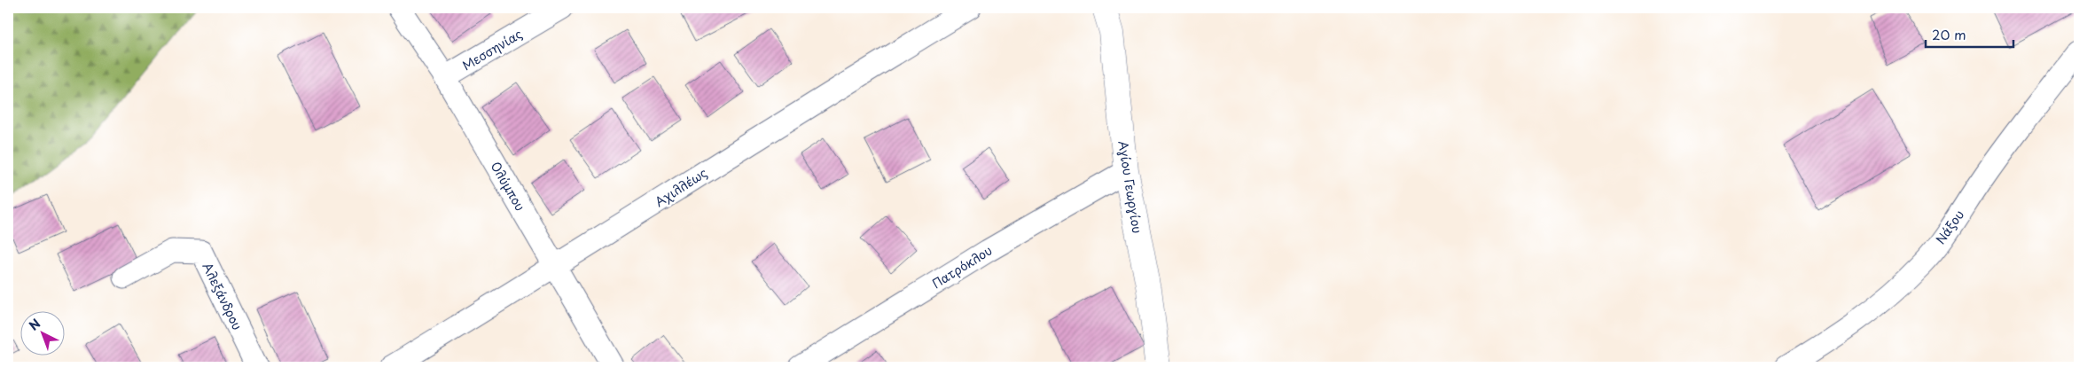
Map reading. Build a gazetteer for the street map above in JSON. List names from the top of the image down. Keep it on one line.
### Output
{"streets":{"street":["Μεσσηνίας","Ολύμπου","Αχιλλέως","Αγίου Γεωργίου","Νάξου","Πατρόκλου","Αλεξάνδρου"]},"crossings":[["Μεσσηνίας","Ολύμπου"],["Ολύμπου","Αχιλλέως"],["Αγίου Γεωργίου","Πατρόκλου"]],"scale_bar":"20 m","north":"top left"}
